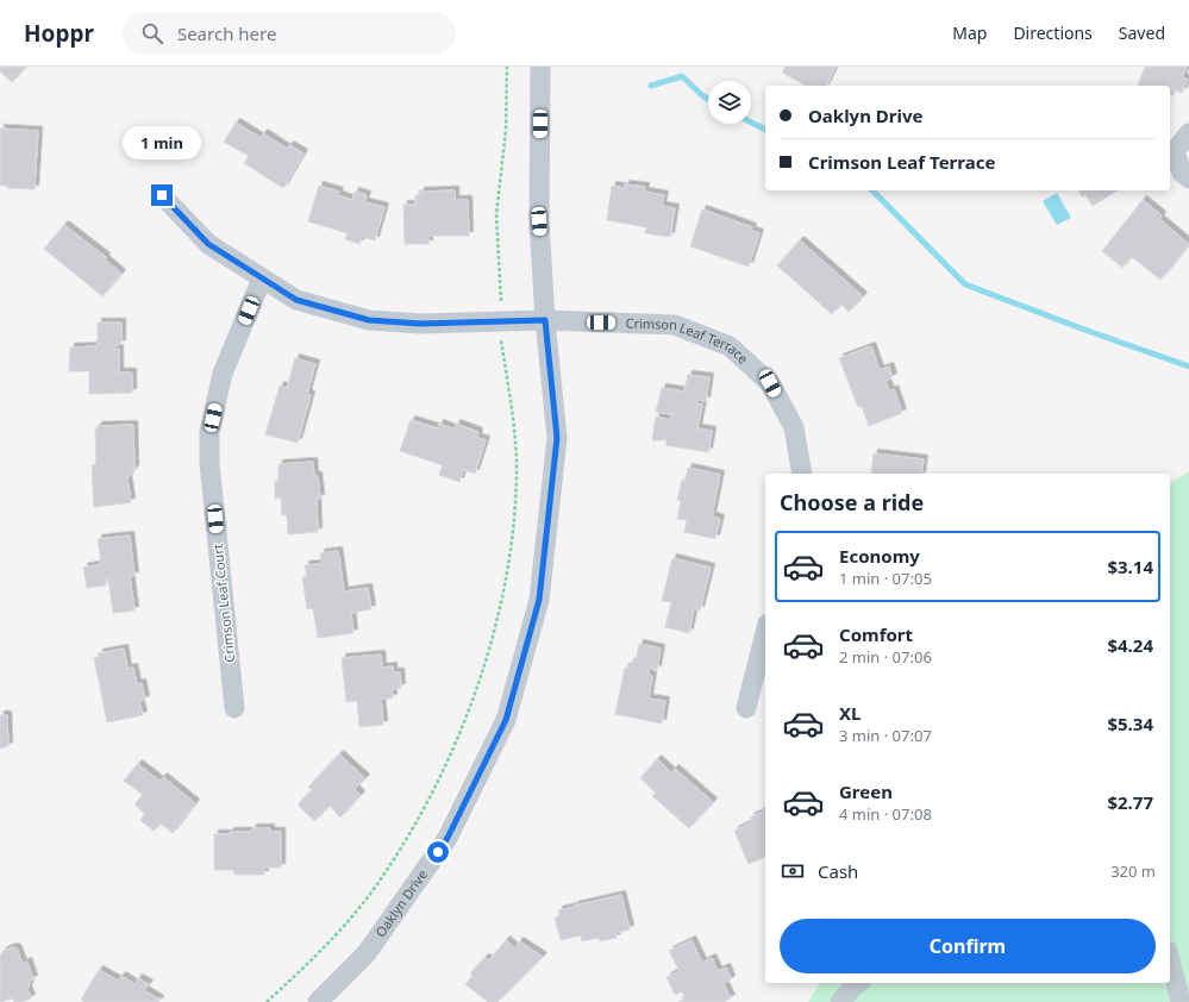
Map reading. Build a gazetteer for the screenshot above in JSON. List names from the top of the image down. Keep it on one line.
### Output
{"streets":{"street":["Crimson Leaf Terrace","Crimson Leaf Court","Oaklyn Drive"]},"crossings":[["Crimson Leaf Terrace","Crimson Leaf Court"],["Crimson Leaf Terrace","Oaklyn Drive"]],"page":{"header":"Hoppr","search":"Search here","nav":["Map","Directions","Saved"],"banner":["Oaklyn Drive","Crimson Leaf Terrace"],"bubble":"1 min","heading":"Choose a ride","list":[{"name":"Economy","note":"1 min · 07:05","value":"$3.14"},{"name":"Comfort","note":"2 min · 07:06","value":"$4.24"},{"name":"XL","note":"3 min · 07:07","value":"$5.34"},{"name":"Green","note":"4 min · 07:08","value":"$2.77"}],"pay":["Cash","320 m"],"buttons":"Confirm"}}
